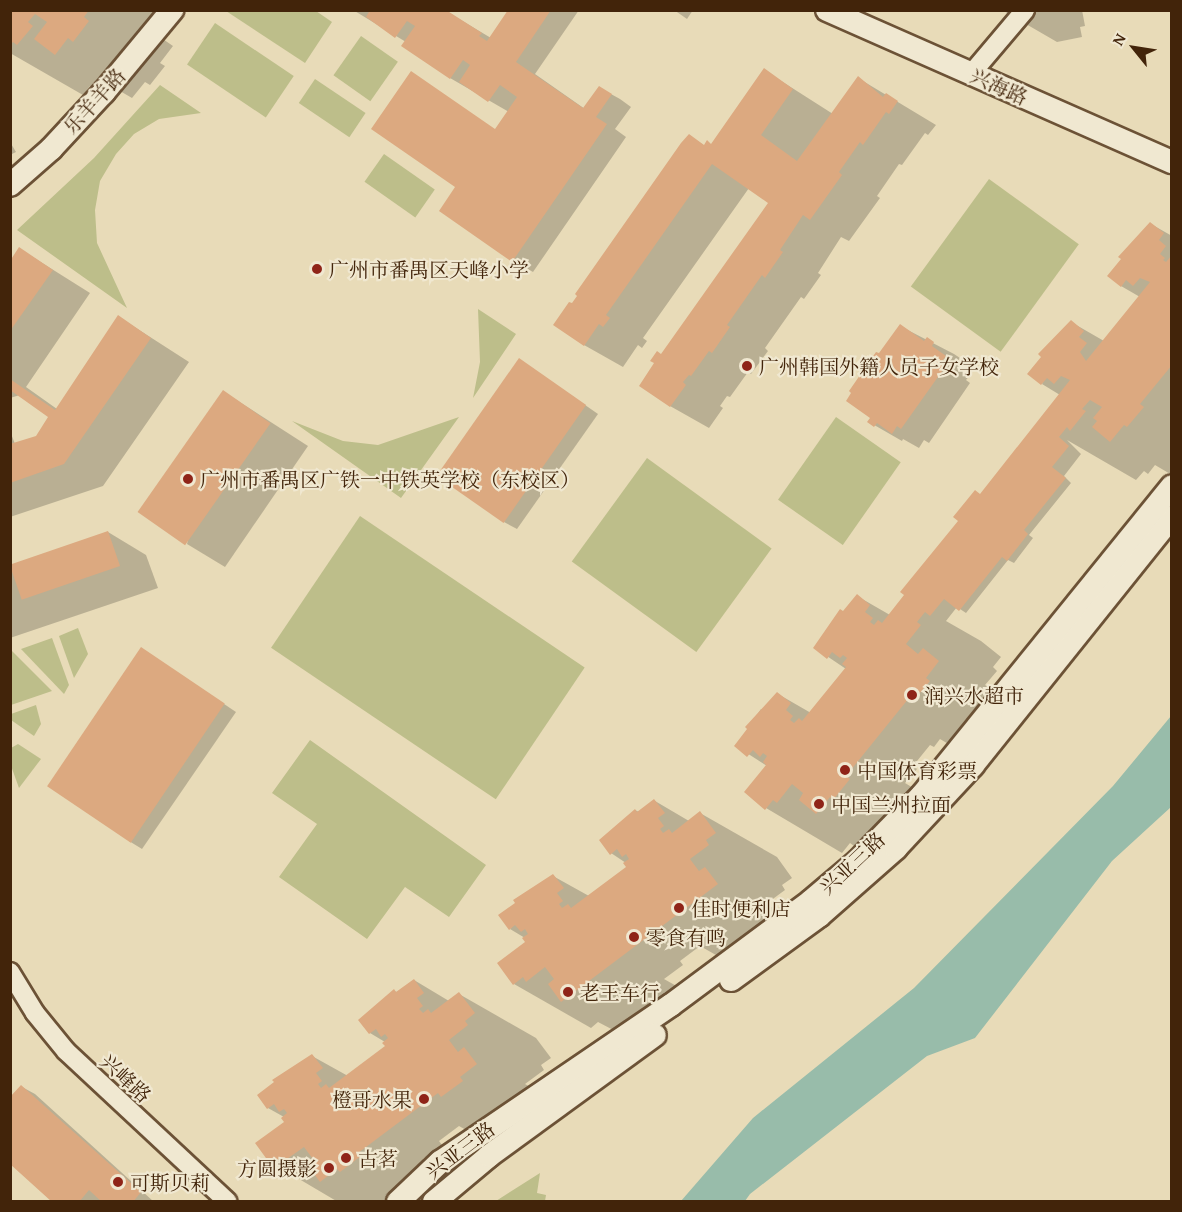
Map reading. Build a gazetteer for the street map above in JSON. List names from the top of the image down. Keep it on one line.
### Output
{"streets":{"street":["兴海路","乐羊羊路","兴亚三路","兴峰路"]},"places":["广州市番禺区天峰小学","广州韩国外籍人员子女学校","广州市番禺区广铁一中铁英学校（东校区）","润兴水超市","中国体育彩票","中国兰州拉面","佳时便利店","零食有鸣","老王车行","橙哥水果","古茗","方圆摄影","可斯贝莉"],"north":"top left"}
